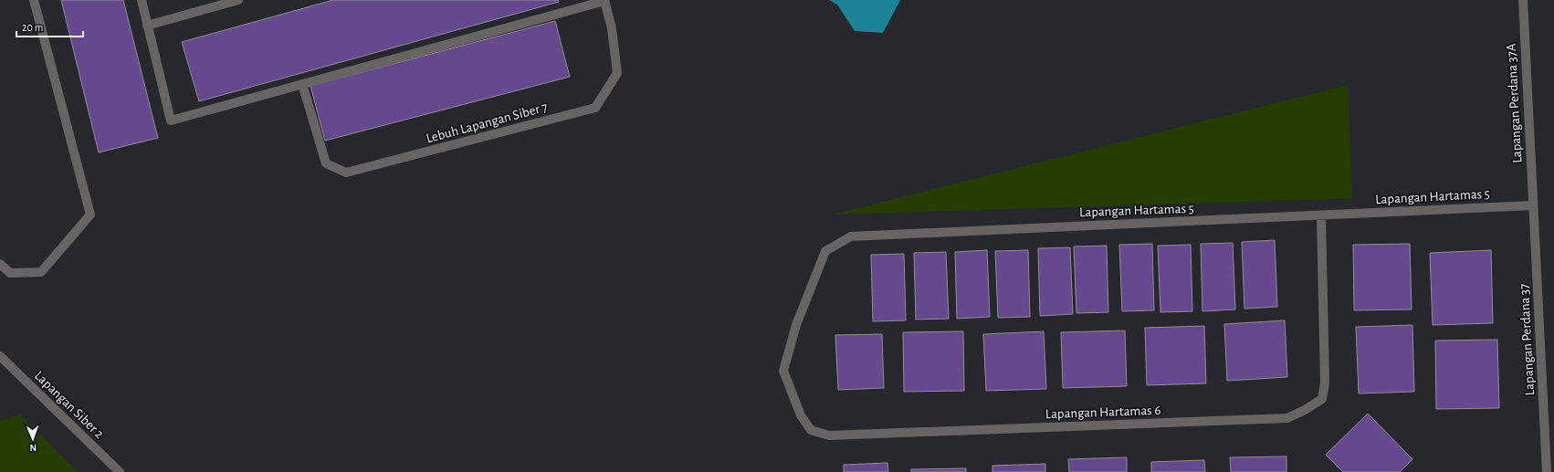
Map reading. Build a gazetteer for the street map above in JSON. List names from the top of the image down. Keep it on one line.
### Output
{"streets":{"street":["Lapangan Perdana 37A","Lebuh Lapangan Siber 7","Lapangan Hartamas 5","Lapangan Perdana 37","Lapangan Siber 2","Lapangan Hartamas 6"]},"crossings":[["Lapangan Perdana 37A","Lapangan Hartamas 5"],["Lapangan Perdana 37A","Lapangan Perdana 37"],["Lapangan Hartamas 5","Lapangan Perdana 37"],["Lapangan Hartamas 5","Lapangan Hartamas 6"]],"scale_bar":"20 m","north":"bottom"}
